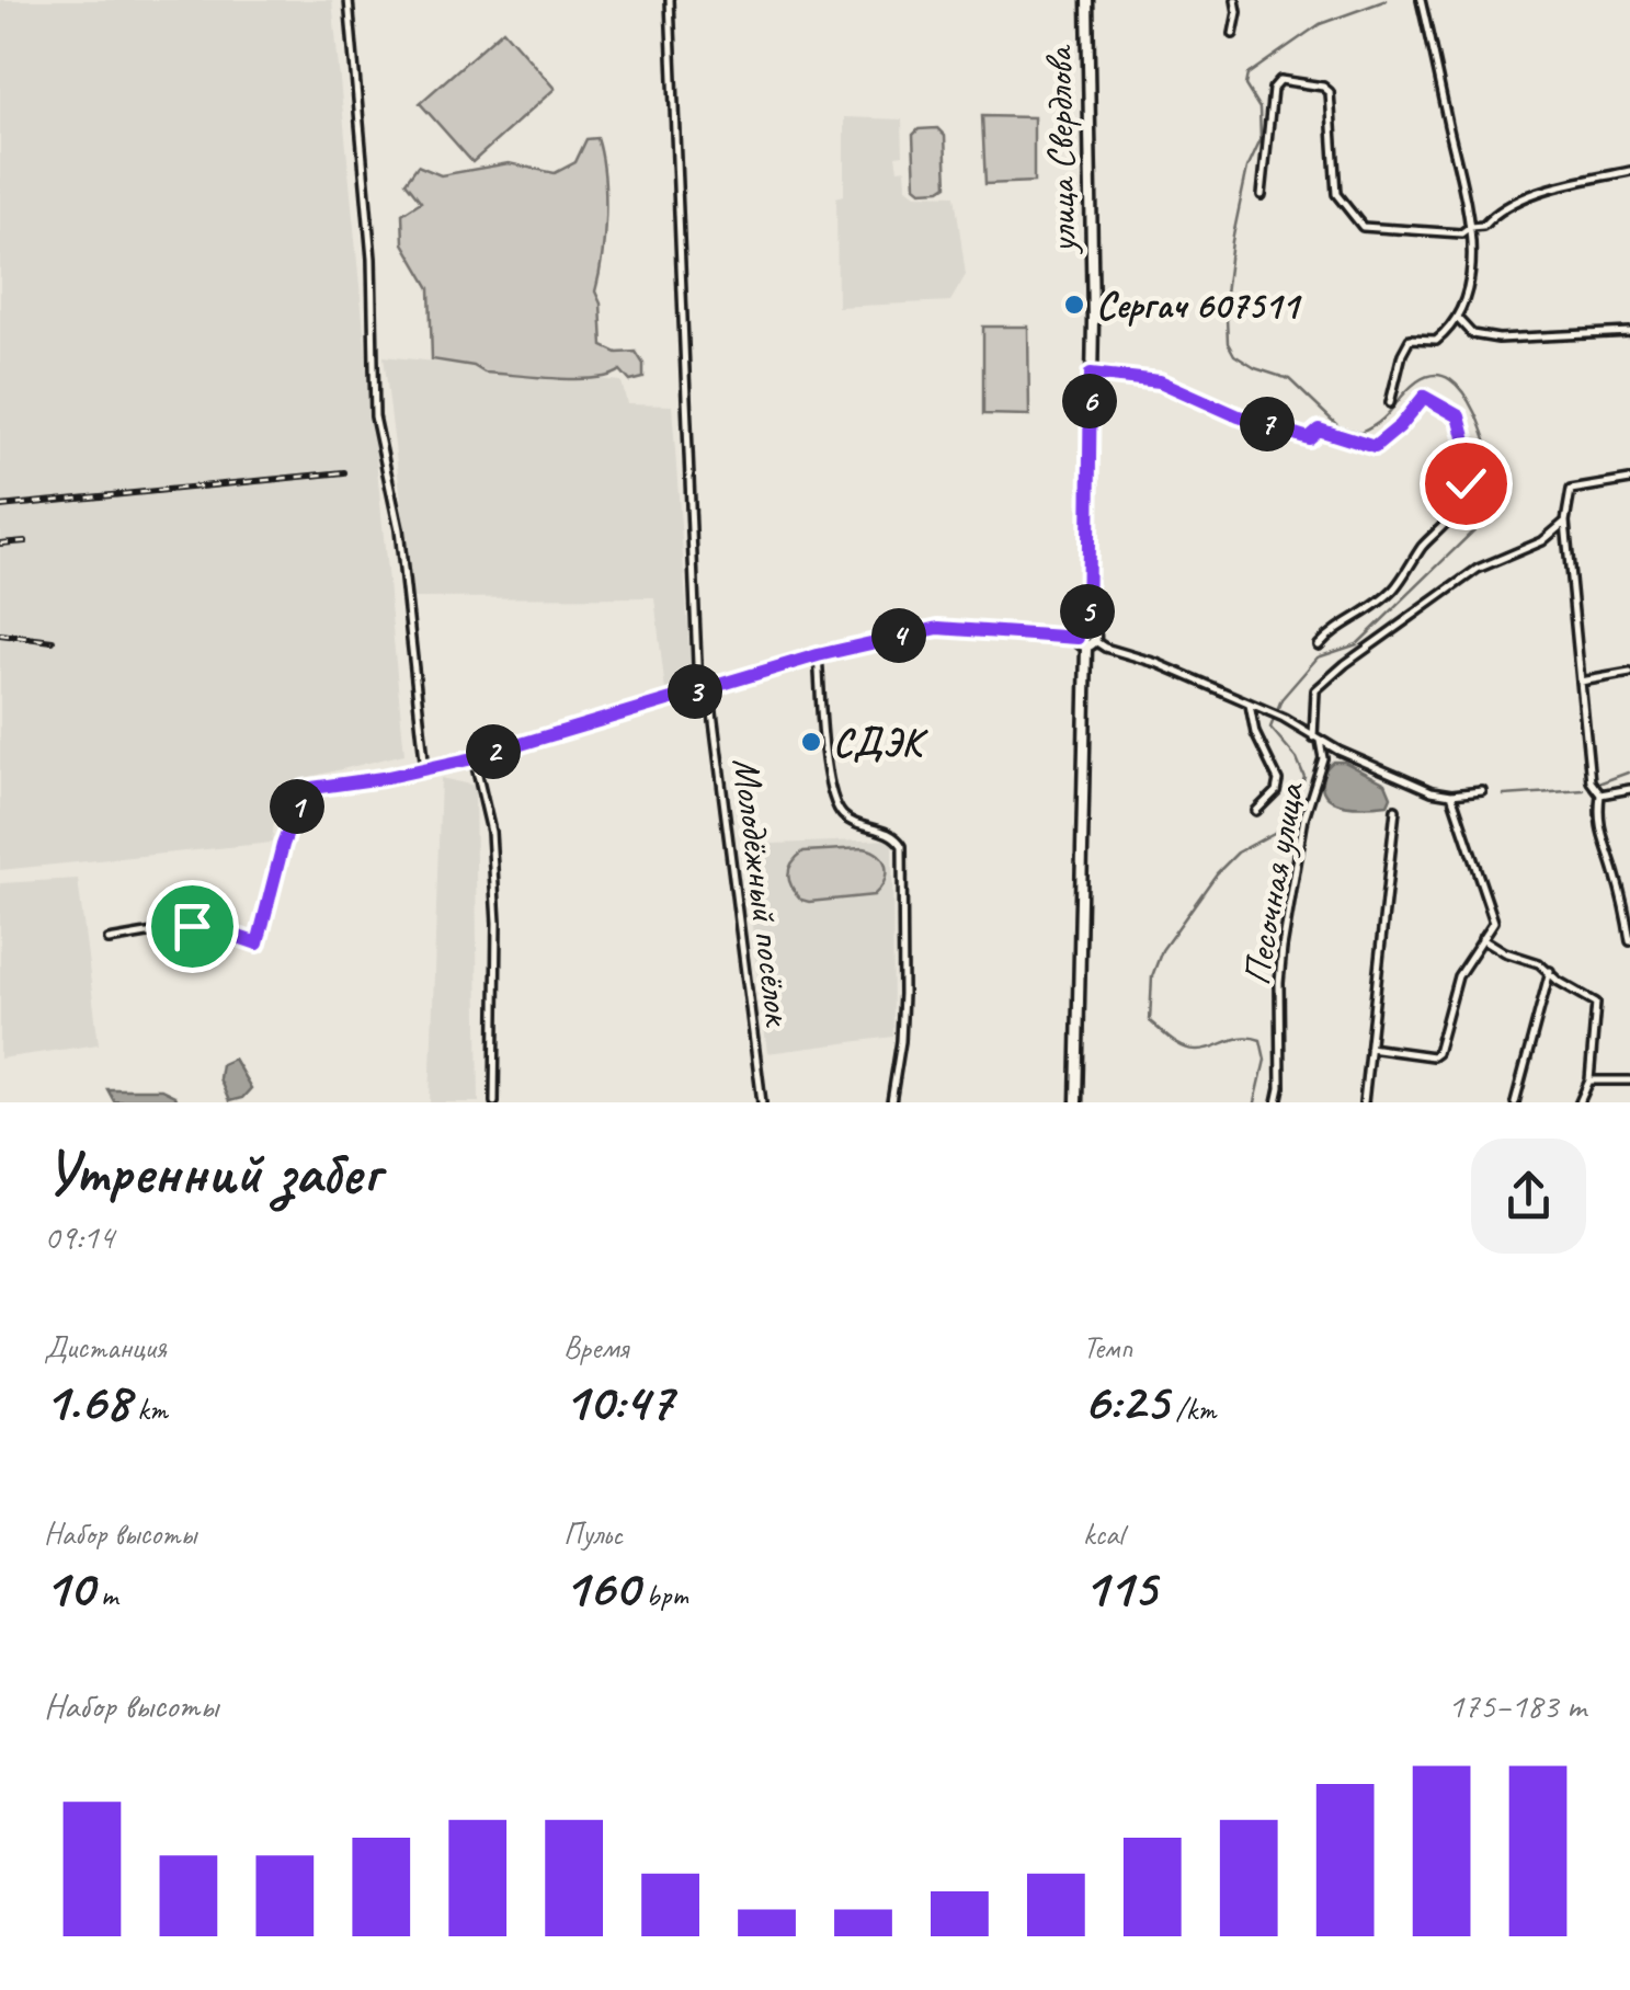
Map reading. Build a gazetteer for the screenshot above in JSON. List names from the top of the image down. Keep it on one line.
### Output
{"streets":{"street":["улица Свердлова","Песочная улица","Молодёжный посёлок"]},"places":["Сергач 607511","СДЭК"],"page":{"pins":["6","7","5","4","3","2","1"],"heading":["Утренний забег","09:14"],"stats":[["Дистанция","1.68 km"],["Время","10:47"],["Темп","6:25 /km"],["Набор высоты","10 m"],["Пульс","160 bpm"],["kcal","115"]],"chart":["Набор высоты","175–183 m"]}}
